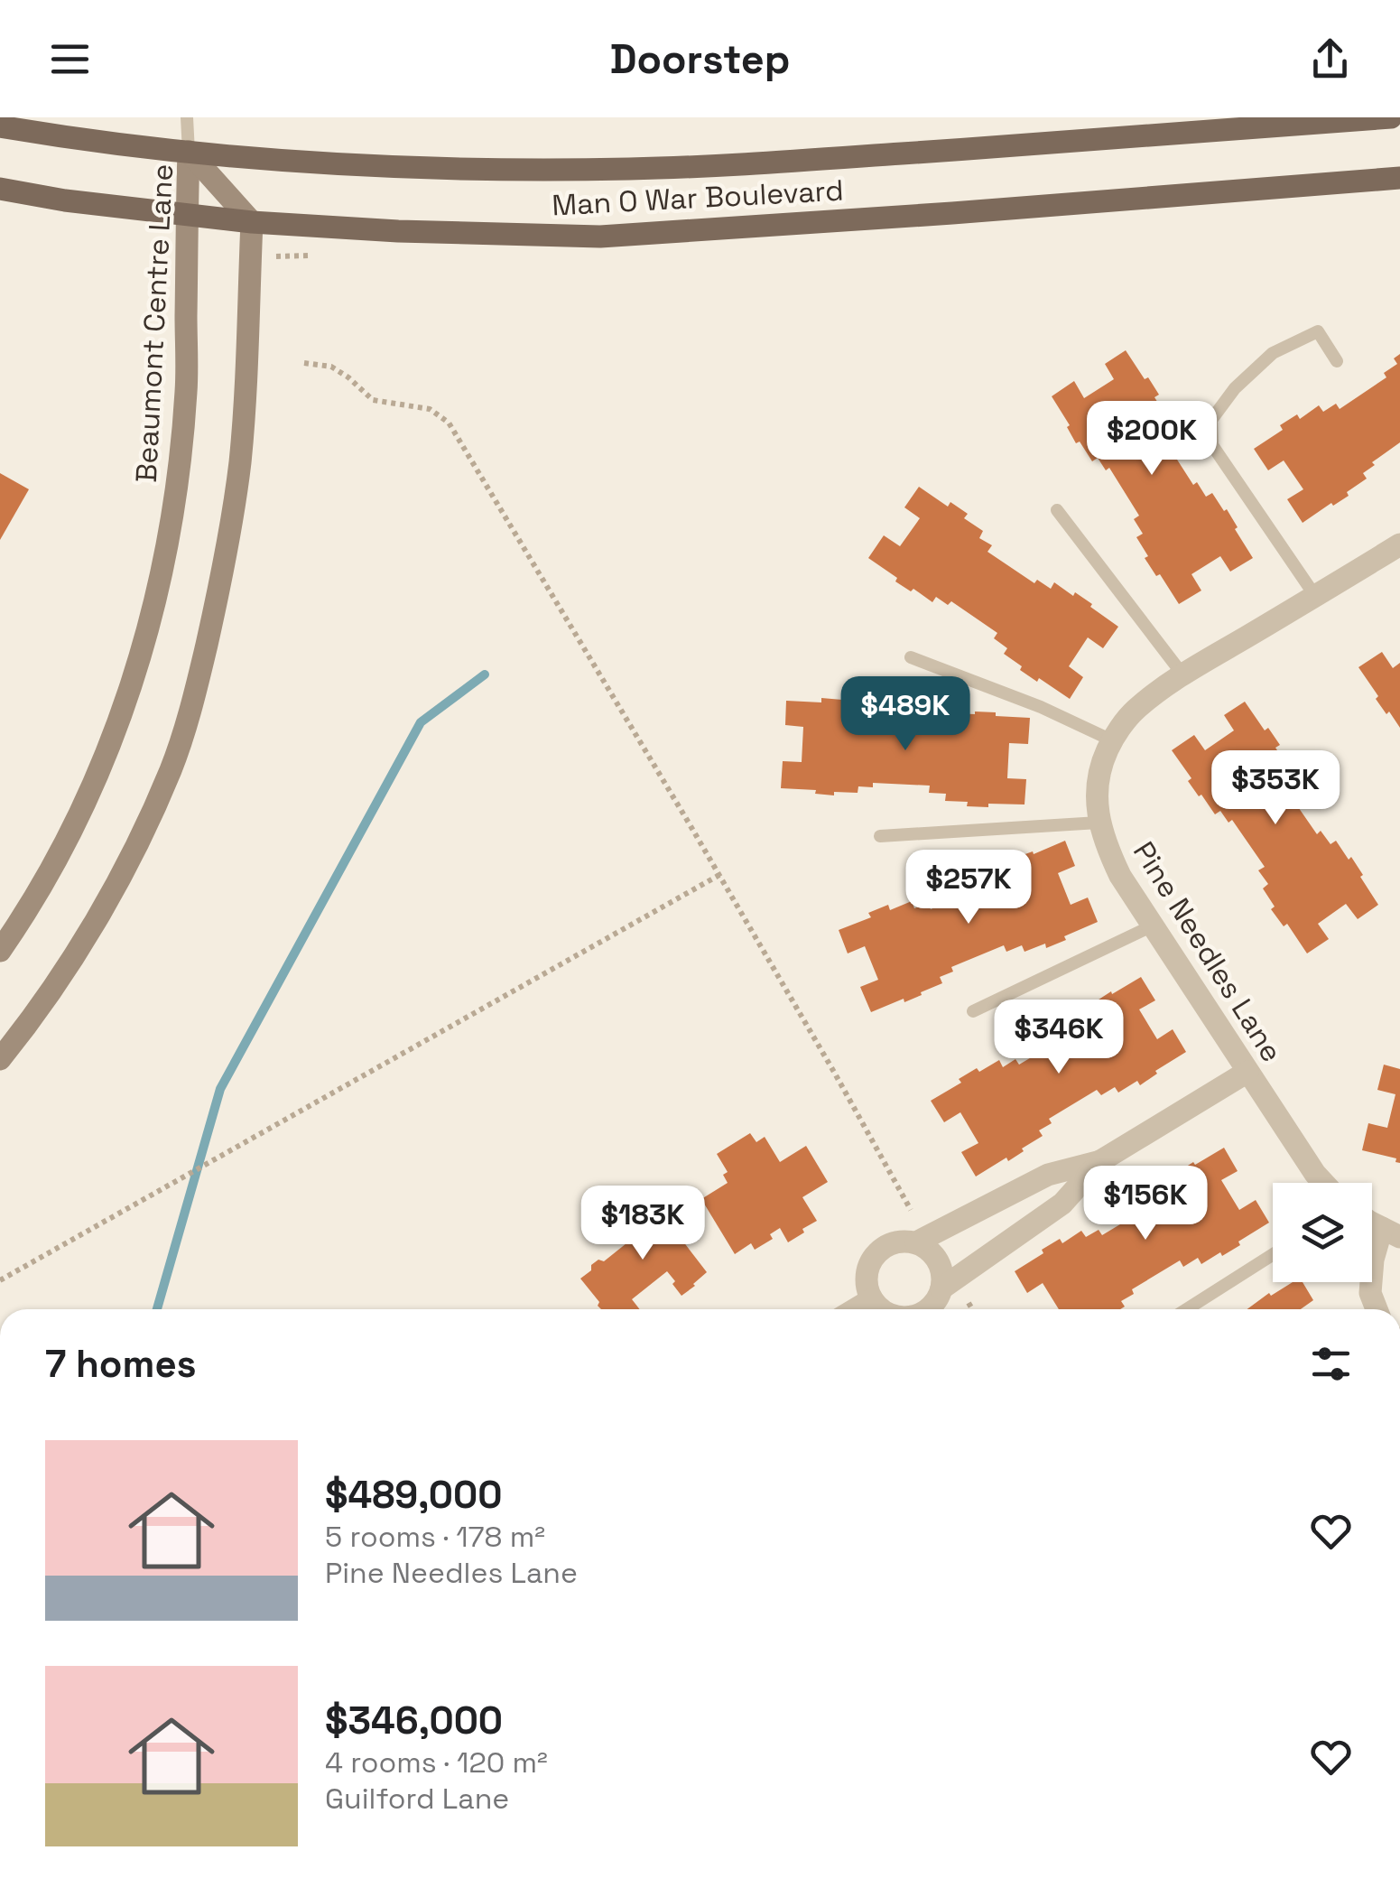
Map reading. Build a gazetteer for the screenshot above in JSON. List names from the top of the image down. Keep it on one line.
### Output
{"streets":{"main road":["Man O War Boulevard"],"street":["Beaumont Centre Lane","Pine Needles Lane"]},"crossings":[["Man O War Boulevard","Beaumont Centre Lane"]],"page":{"header":"Doorstep","price":["$200K","$489K","$353K","$257K","$346K","$156K","$183K"],"heading":"7 homes","list":[{"name":"$489,000","note":"5 rooms · 178 m² · Pine Needles Lane"},{"name":"$346,000","note":"4 rooms · 120 m² · Guilford Lane"}]}}
